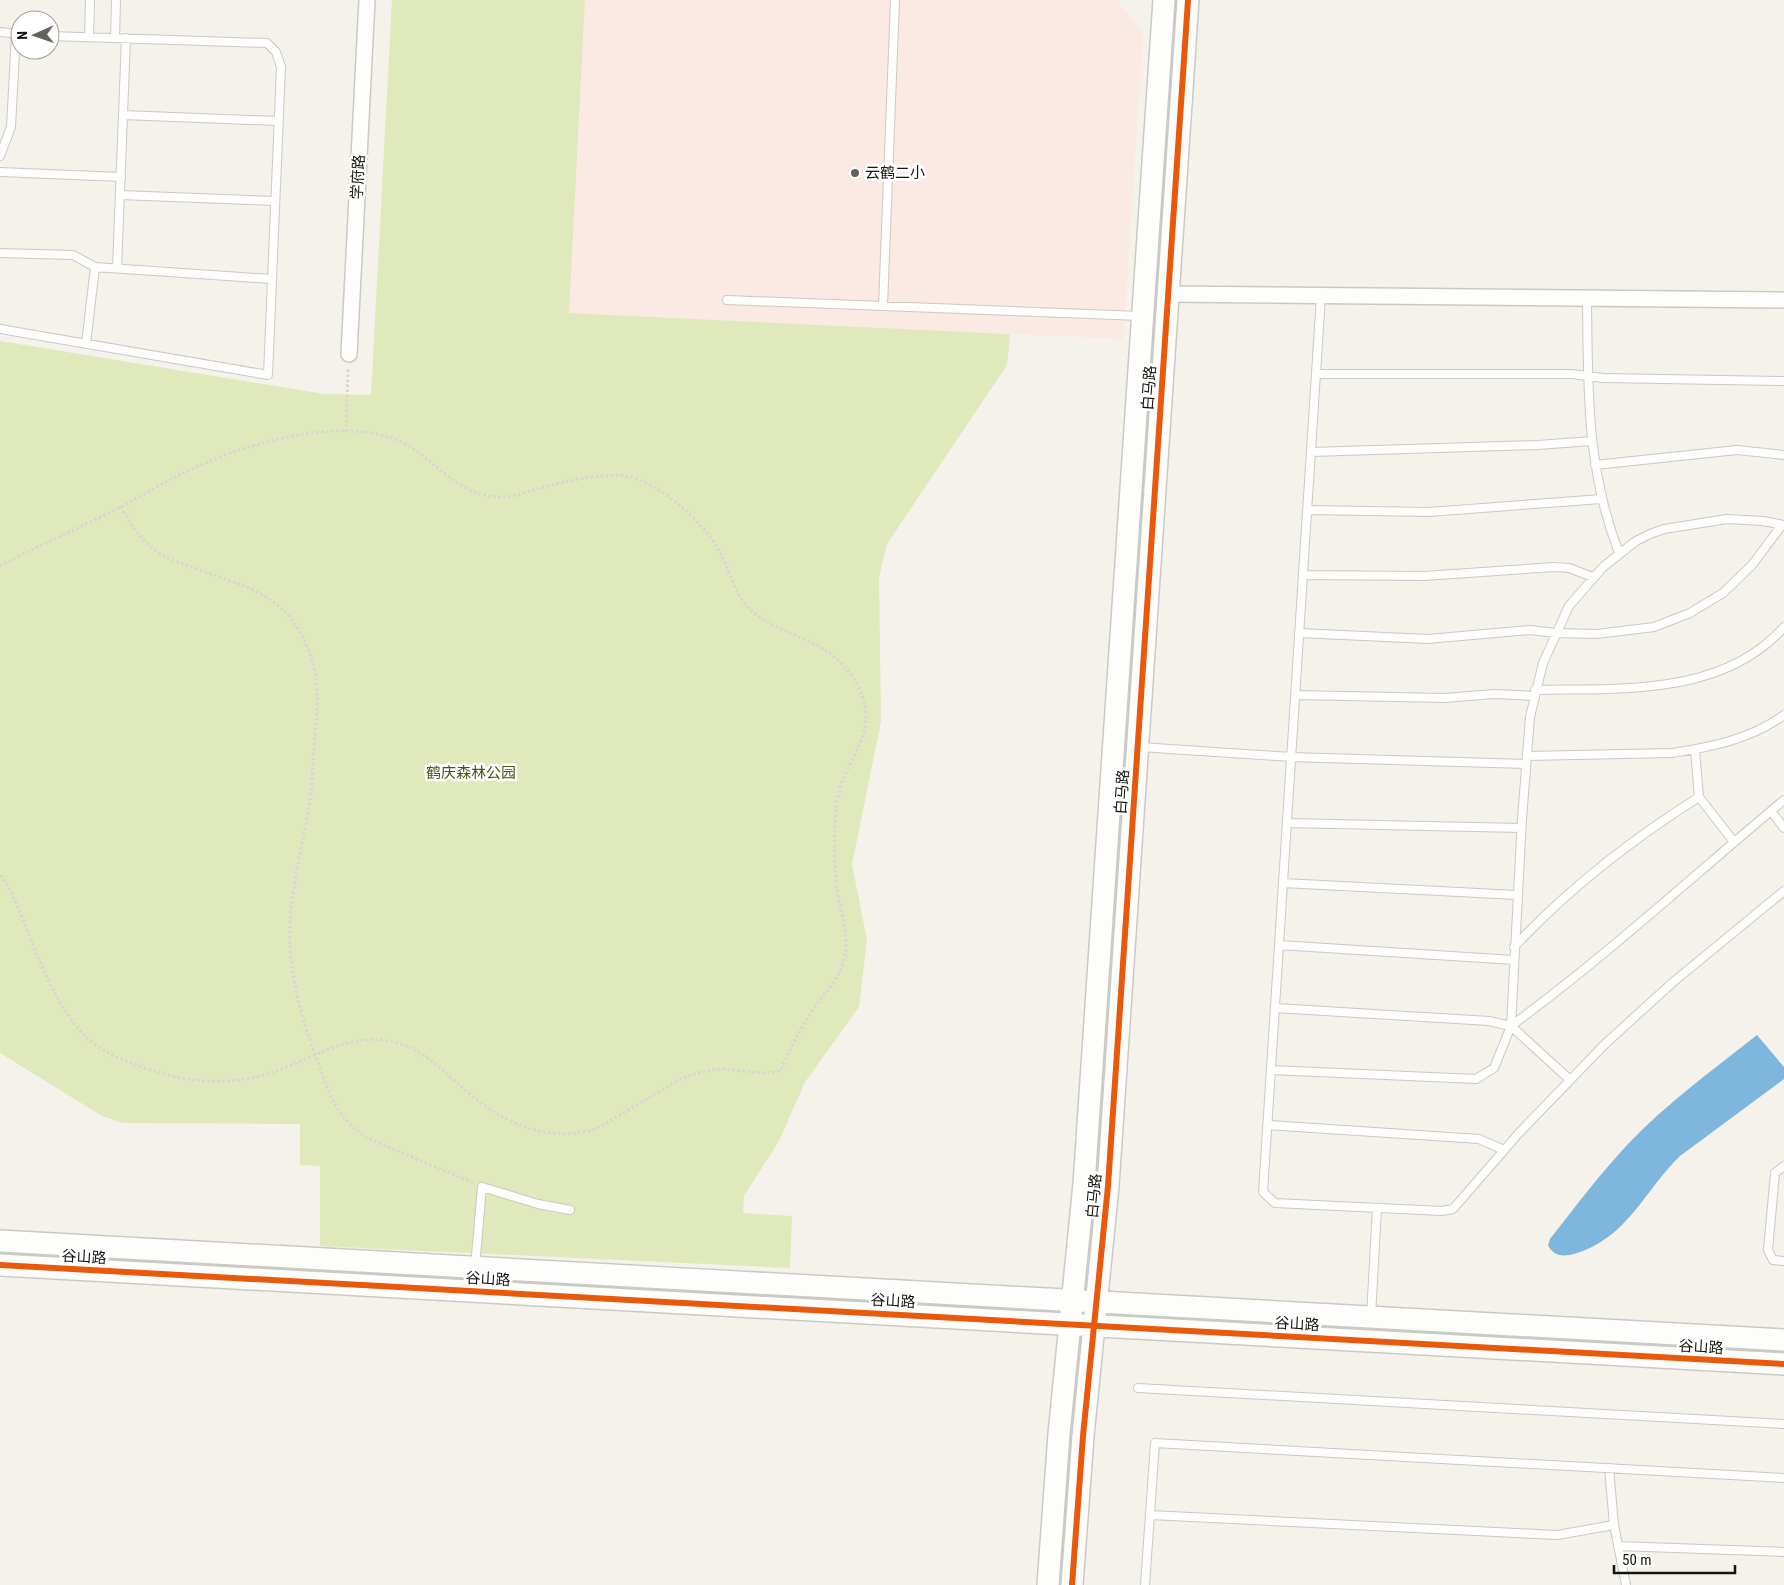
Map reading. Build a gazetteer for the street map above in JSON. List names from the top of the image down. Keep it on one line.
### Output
{"streets":{"street":["学府路","白马路","谷山路"]},"crossings":[["白马路","谷山路"]],"parks":["鹤庆森林公园"],"places":["云鹤二小"],"scale_bar":"50 m","north":"left"}
